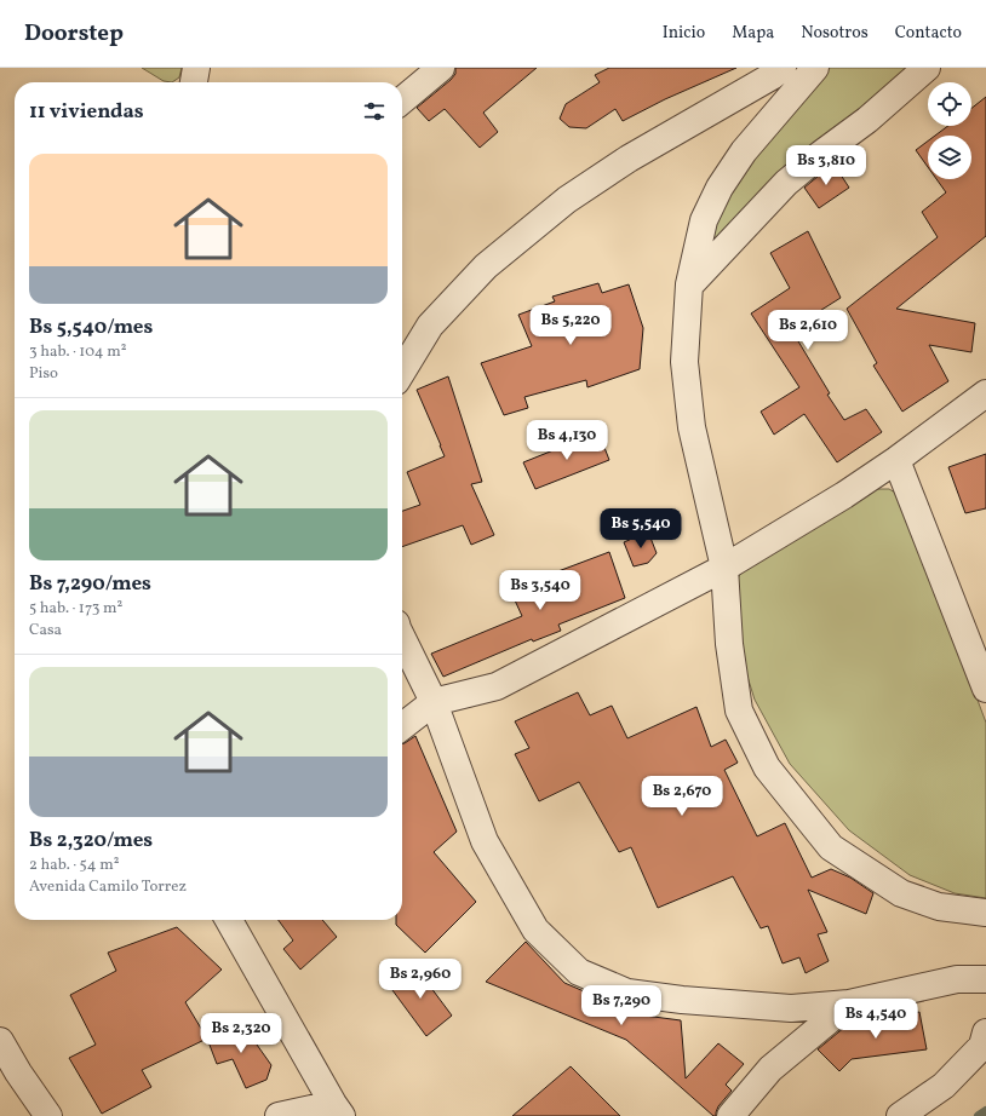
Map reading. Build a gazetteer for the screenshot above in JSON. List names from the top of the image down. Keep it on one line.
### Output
{"page":{"header":"Doorstep","nav":["Inicio","Mapa","Nosotros","Contacto"],"heading":"11 viviendas","list":[{"name":"Bs 5,540/mes","note":"3 hab. · 104 m² · Piso"},{"name":"Bs 7,290/mes","note":"5 hab. · 173 m² · Casa"},{"name":"Bs 2,320/mes","note":"2 hab. · 54 m² · Avenida Camilo Torrez"}],"price":["Bs 3,810","Bs 5,220","Bs 2,610","Bs 4,130","Bs 5,540","Bs 3,540","Bs 2,670","Bs 2,960","Bs 7,290","Bs 4,540","Bs 2,320"]}}
